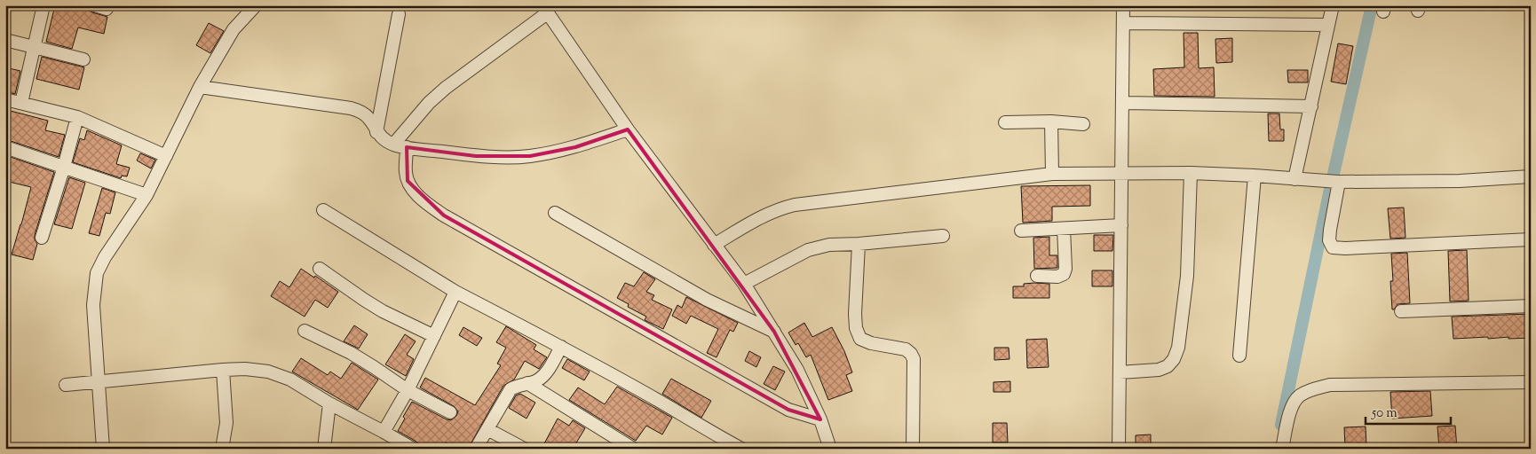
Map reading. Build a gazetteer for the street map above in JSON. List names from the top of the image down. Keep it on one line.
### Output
{"scale_bar":"50 m"}
